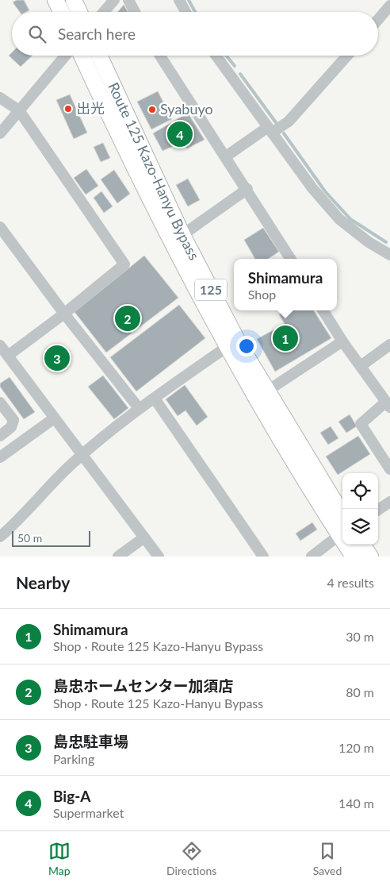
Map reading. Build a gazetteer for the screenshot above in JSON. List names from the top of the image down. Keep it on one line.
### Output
{"streets":{"highway":["Route 125 Kazo-Hanyu Bypass","125"]},"places":["出光","Syabuyo"],"scale_bar":"50 m","page":{"search":"Search here","pins":["4","2","1","3"],"popup":["Shimamura","Shop"],"scale":"50 m","heading":["Nearby","4 results"],"list":[{"mark":"1","name":"Shimamura","note":"Shop · Route 125 Kazo-Hanyu Bypass","value":"30 m"},{"mark":"2","name":"島忠ホームセンター加須店","note":"Shop · Route 125 Kazo-Hanyu Bypass","value":"80 m"},{"mark":"3","name":"島忠駐車場","note":"Parking","value":"120 m"},{"mark":"4","name":"Big-A","note":"Supermarket","value":"140 m"}],"nav":["Map","Directions","Saved"]}}
